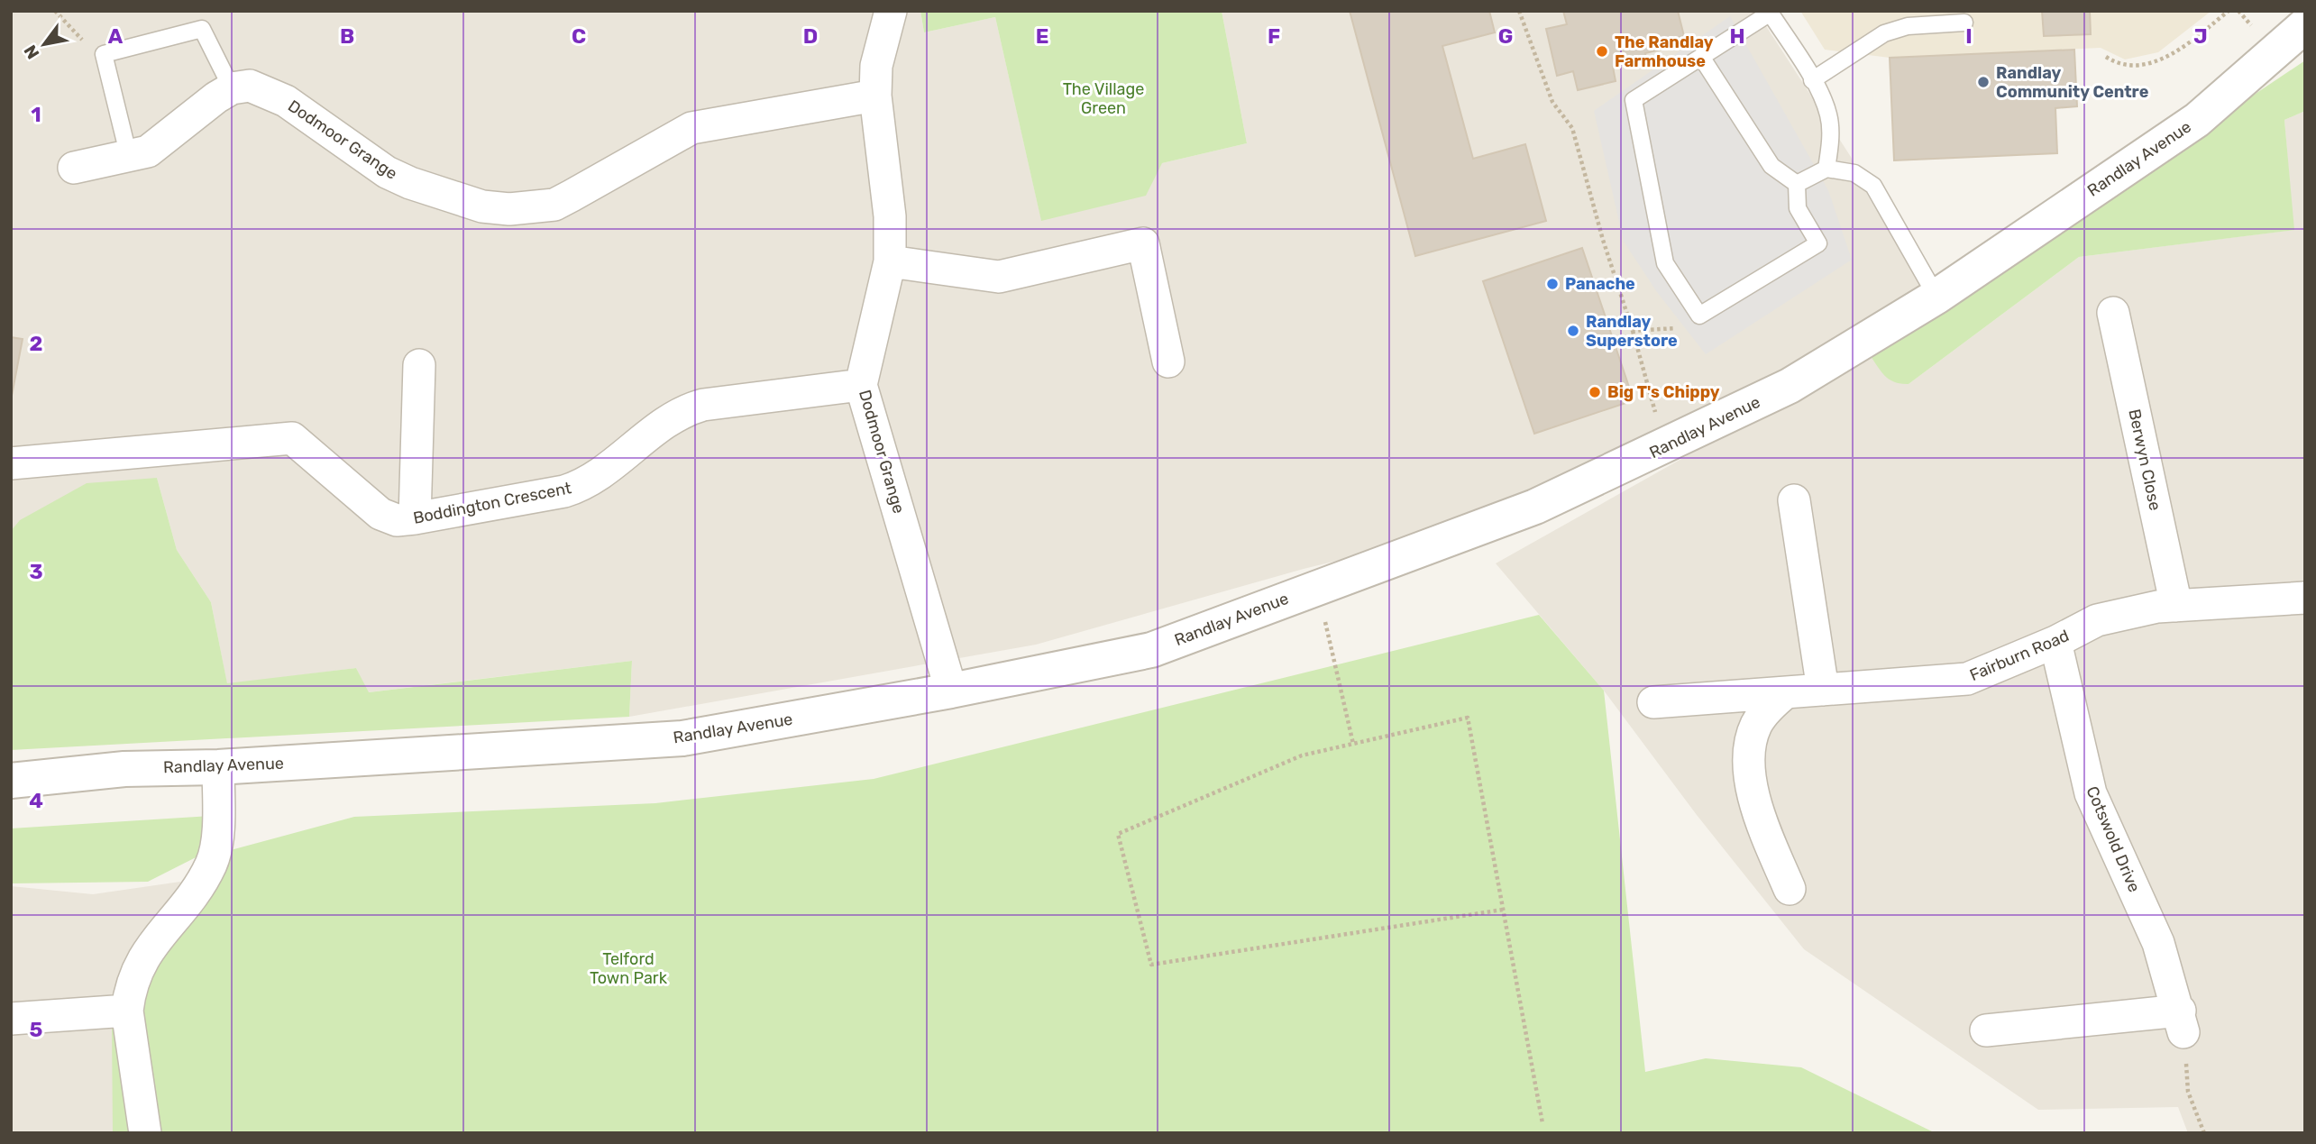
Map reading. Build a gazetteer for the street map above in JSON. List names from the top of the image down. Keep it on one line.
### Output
{"streets":{"street":["Dodmoor Grange","Randlay Avenue","Berwyn Close","Boddington Crescent","Fairburn Road","Cotswold Drive"]},"crossings":[["Dodmoor Grange","Randlay Avenue"],["Dodmoor Grange","Boddington Crescent"],["Berwyn Close","Fairburn Road"],["Fairburn Road","Cotswold Drive"]],"parks":["The Village Green","Telford Town Park"],"places":["The Randlay Farmhouse","Randlay Community Centre","Panache","Randlay Superstore","Big T's Chippy"],"north":"bottom left","grid":{"columns":["A","B","C","D","E","F","G","H","I","J"],"rows":["1","2","3","4","5"]}}
